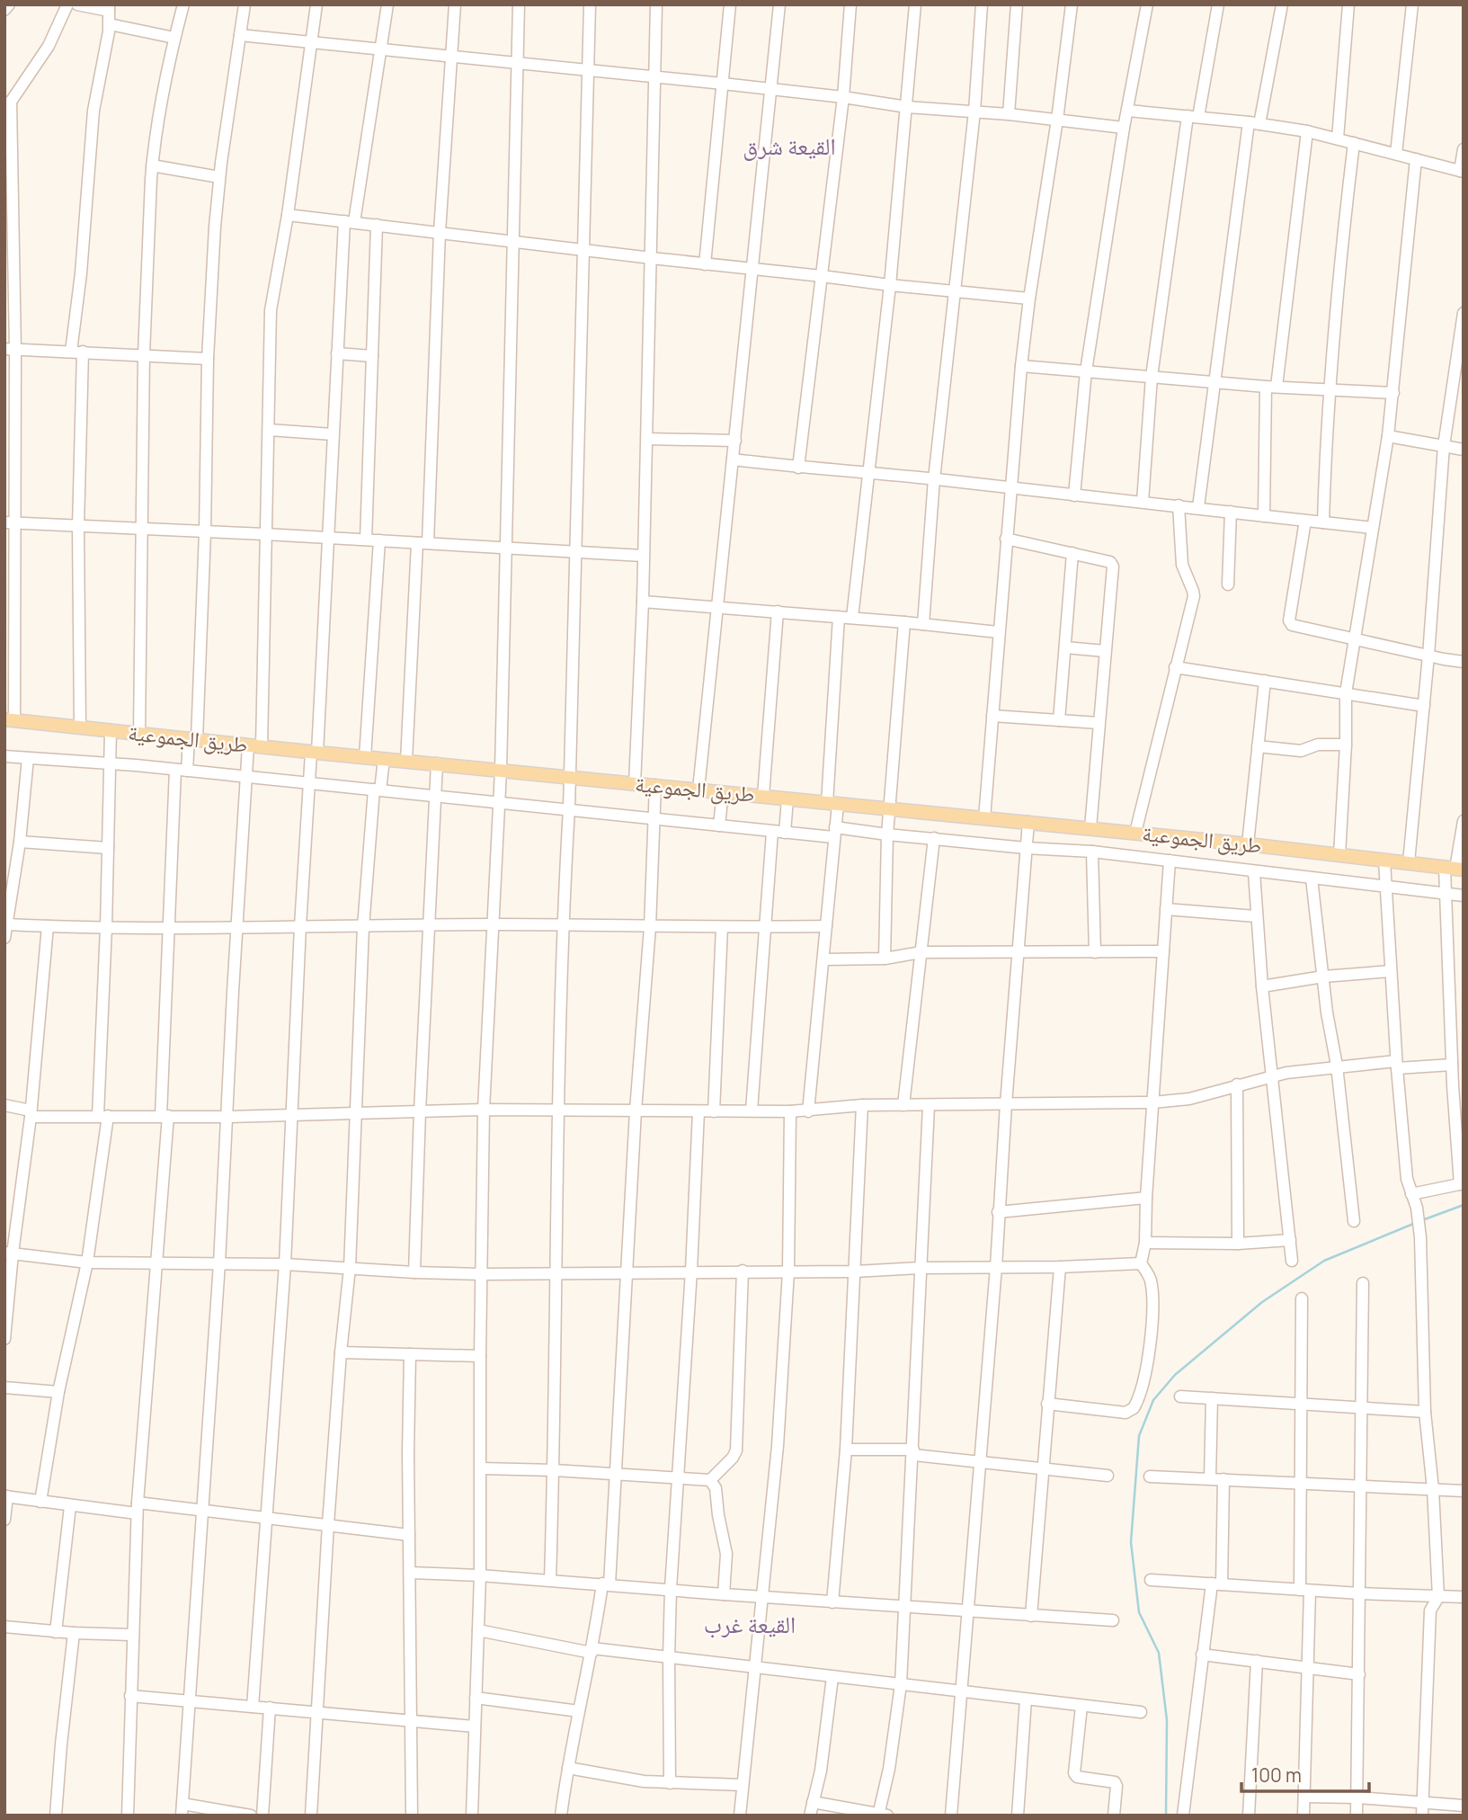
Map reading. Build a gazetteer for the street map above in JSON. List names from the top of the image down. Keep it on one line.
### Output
{"streets":{"main road":["طريق الجموعية"]},"districts":["القيعة شرق","القيعة غرب"],"scale_bar":"100 m"}
